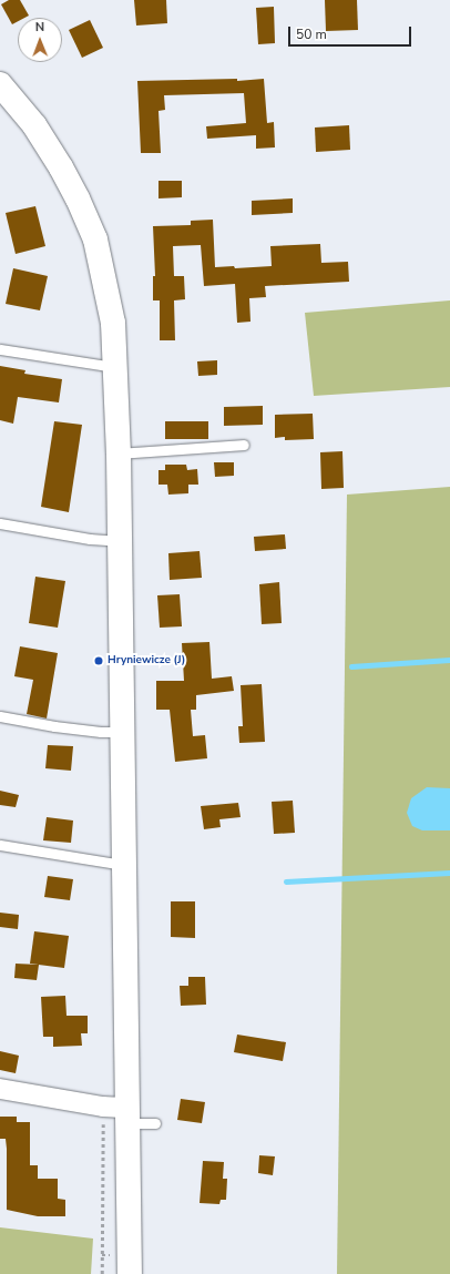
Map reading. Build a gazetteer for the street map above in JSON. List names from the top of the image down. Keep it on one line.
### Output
{"places":["Hryniewicze (J)"],"scale_bar":"50 m","north":"top"}
